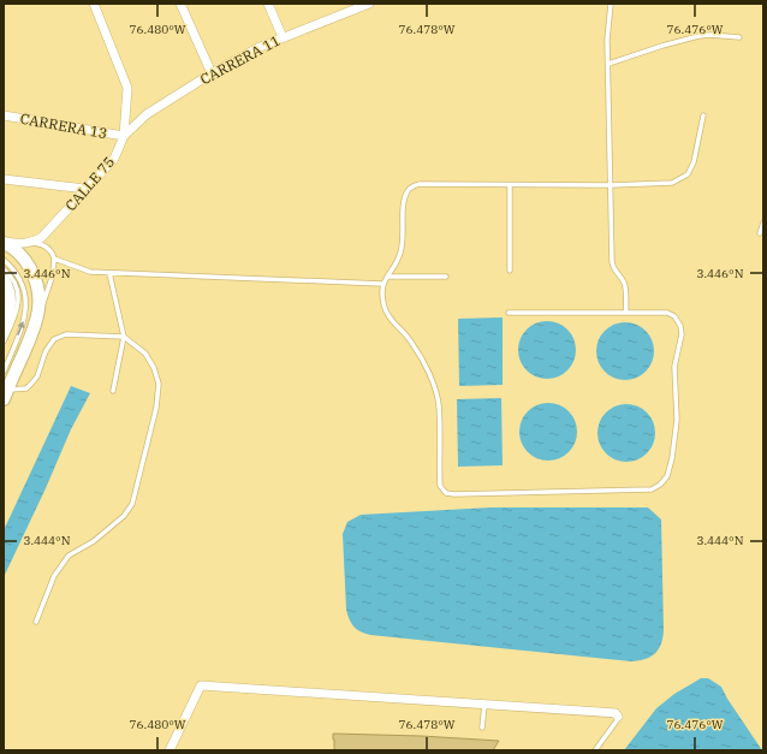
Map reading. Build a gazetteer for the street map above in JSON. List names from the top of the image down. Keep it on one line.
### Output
{"streets":{"street":["CARRERA 11","CARRERA 13","CALLE 75"]},"crossings":[["CARRERA 11","CARRERA 13"],["CARRERA 11","CALLE 75"],["CARRERA 13","CALLE 75"]],"coordinates":["76.480°W","76.478°W","76.476°W","3.446°N","3.444°N"]}
